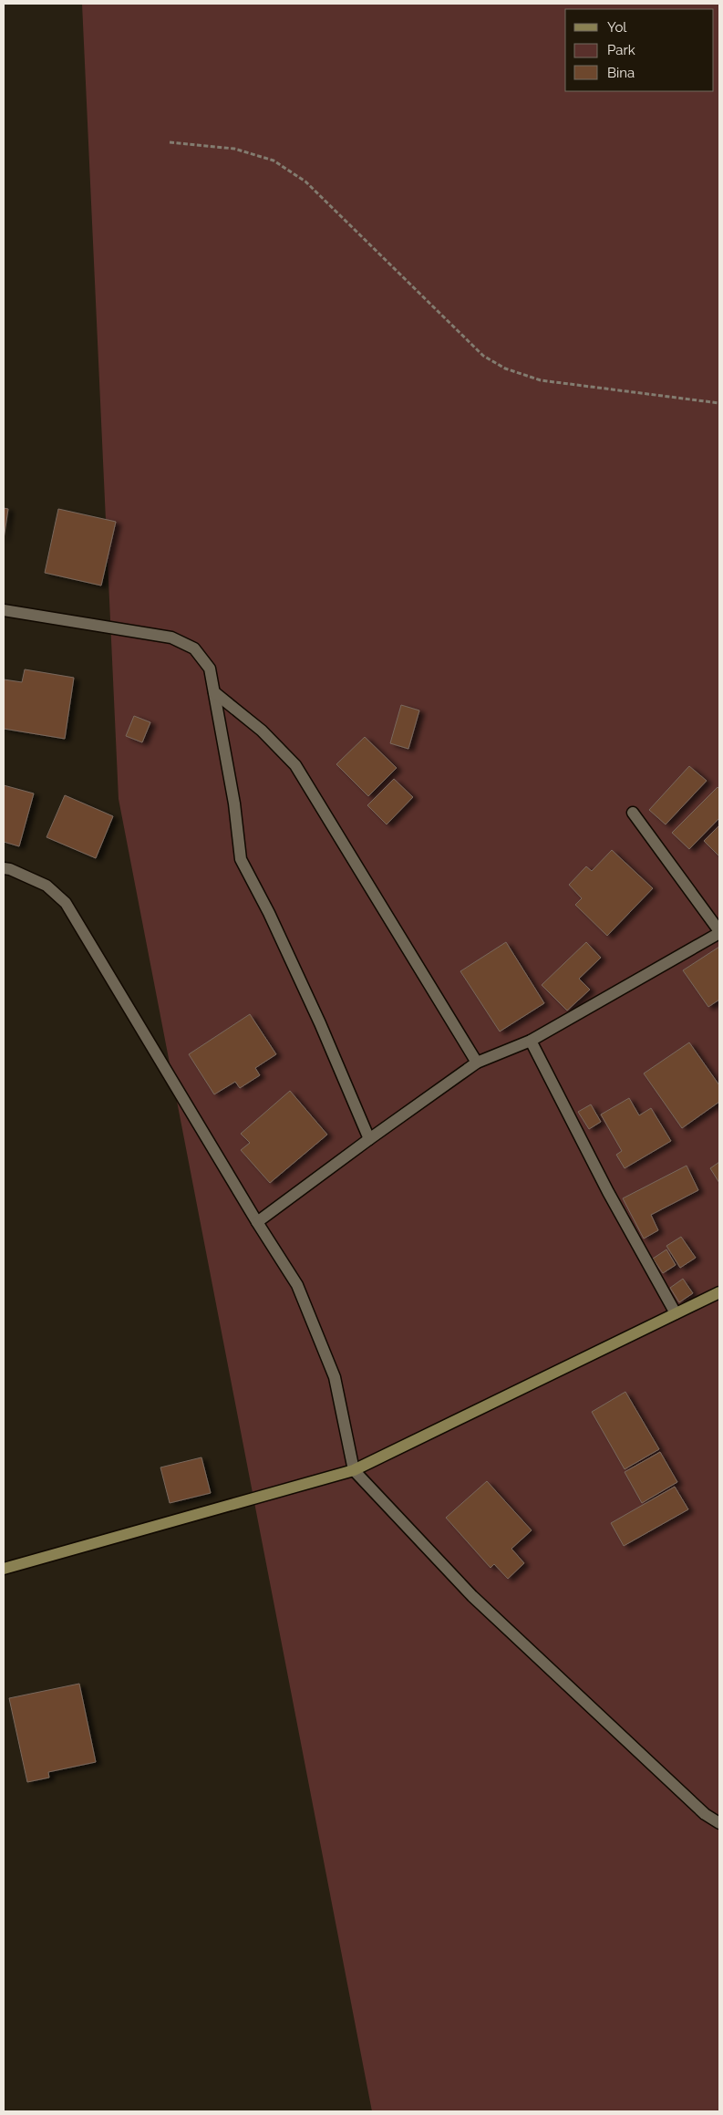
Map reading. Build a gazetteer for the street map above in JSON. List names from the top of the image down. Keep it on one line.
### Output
{"legend":["Yol","Park","Bina"]}
